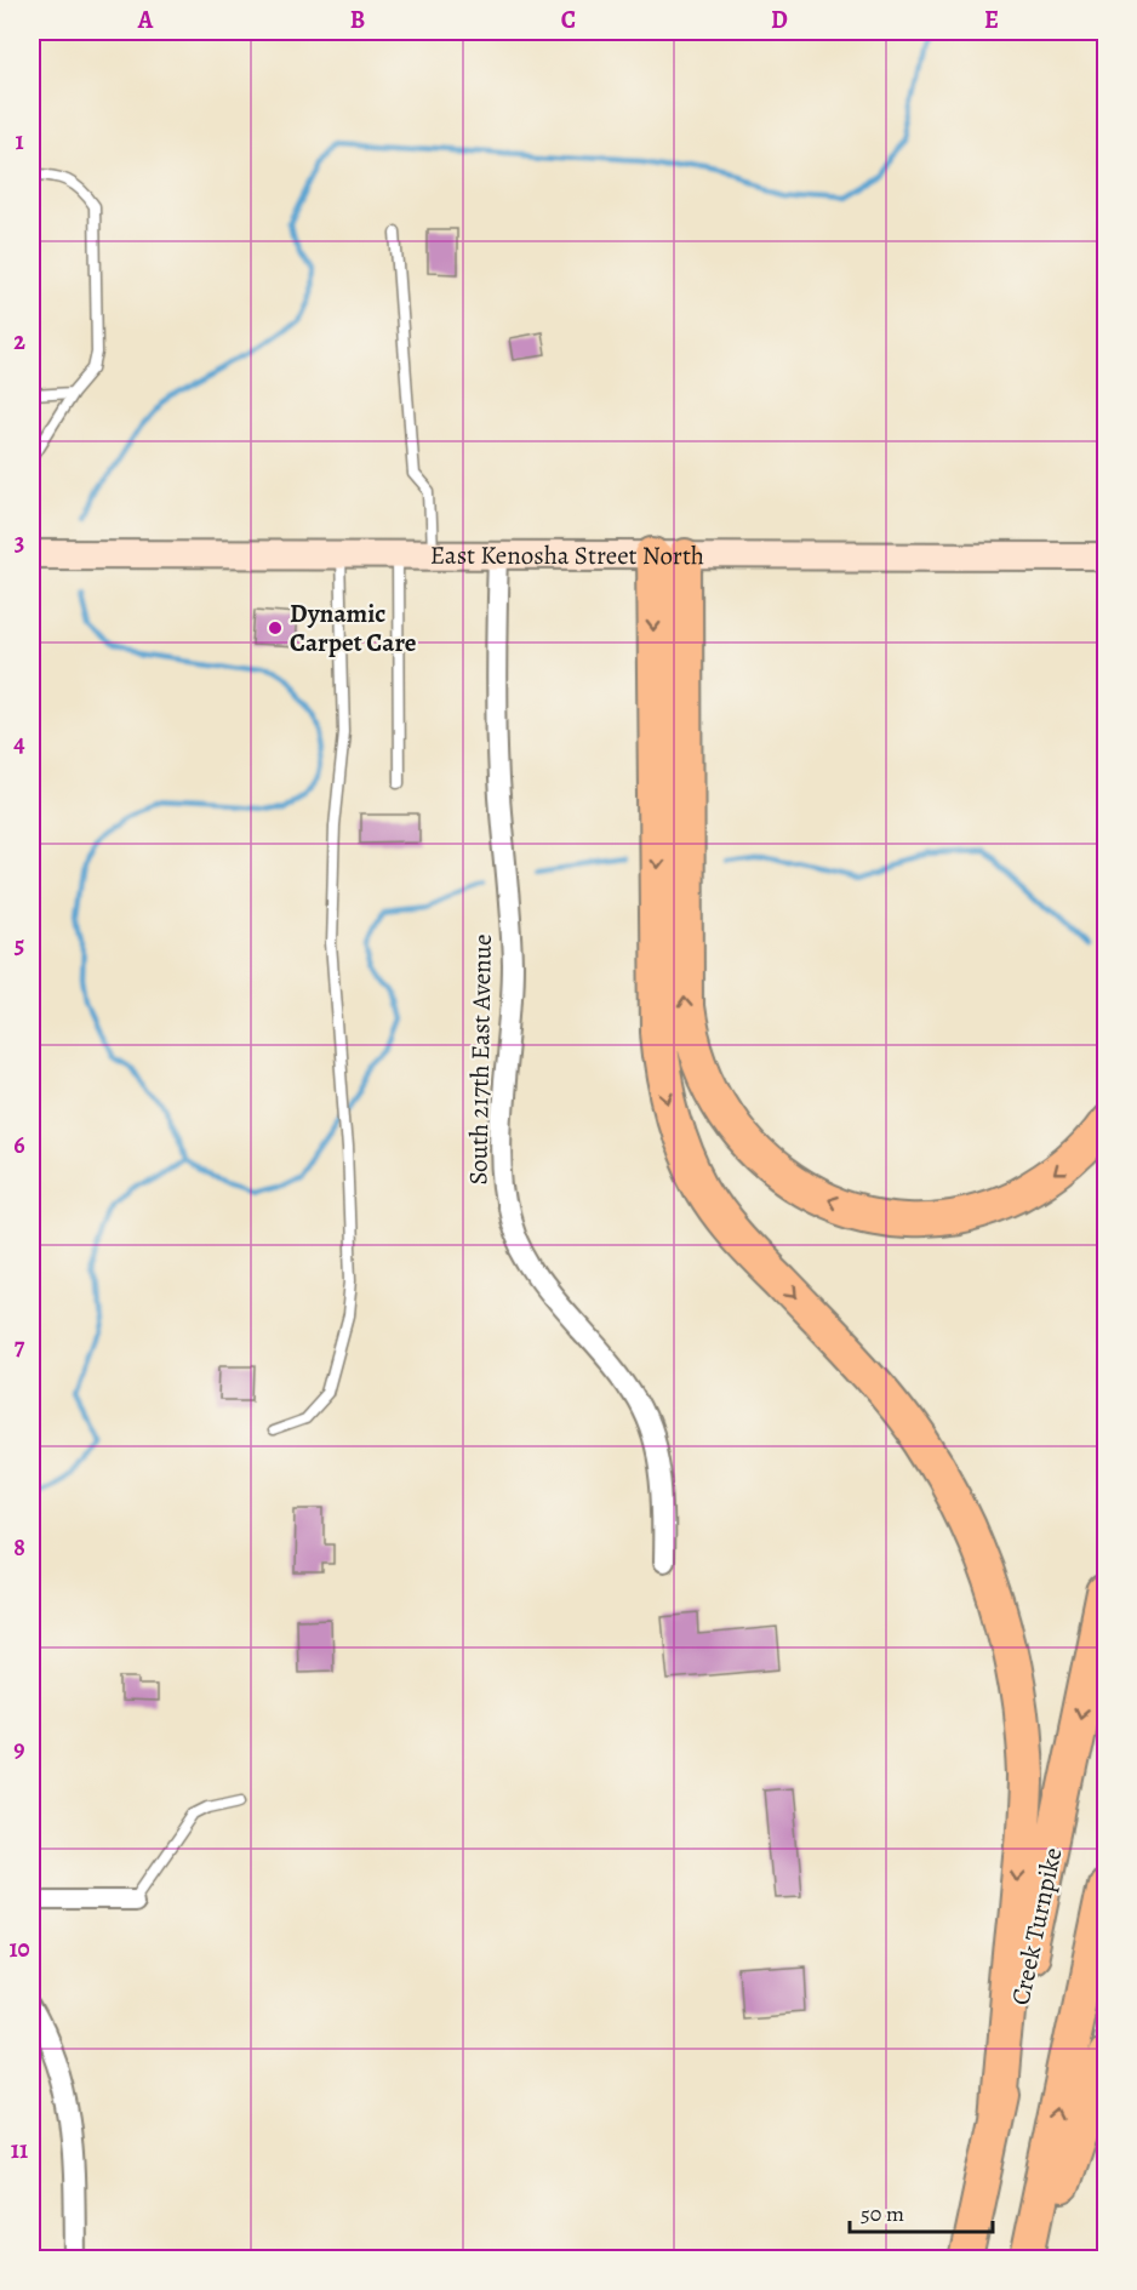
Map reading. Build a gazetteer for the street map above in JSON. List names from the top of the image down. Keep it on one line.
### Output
{"streets":{"highway":["Creek Turnpike"],"main road":["East Kenosha Street North"],"street":["South 217th East Avenue"]},"crossings":[["East Kenosha Street North","South 217th East Avenue"]],"places":["Dynamic Carpet Care"],"scale_bar":"50 m","grid":{"columns":["A","B","C","D","E"],"rows":["1","2","3","4","5","6","7","8","9","10","11"]}}
